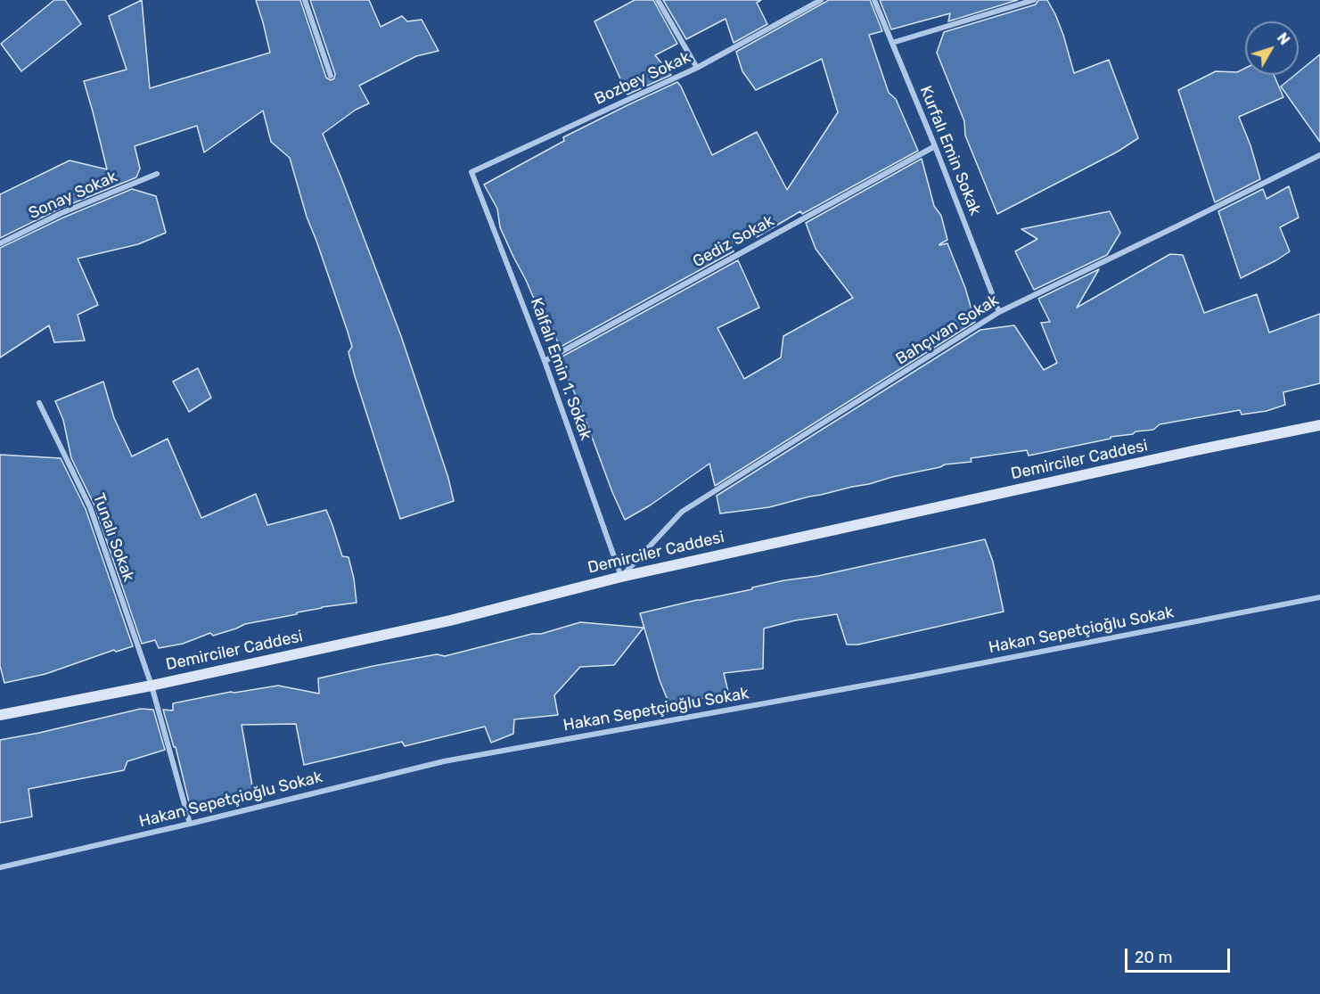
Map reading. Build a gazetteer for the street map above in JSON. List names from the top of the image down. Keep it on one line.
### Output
{"streets":{"street":["Bozbey Sokak","Kurfalı Emin Sokak","Sonay Sokak","Gediz Sokak","Bahçıvan Sokak","Kalfalı Emin 1. Sokak","Demirciler Caddesi","Tunalı Sokak","Hakan Sepetçioğlu Sokak"]},"crossings":[["Bozbey Sokak","Kalfalı Emin 1. Sokak"],["Kurfalı Emin Sokak","Gediz Sokak"],["Kurfalı Emin Sokak","Bahçıvan Sokak"],["Gediz Sokak","Kalfalı Emin 1. Sokak"],["Bahçıvan Sokak","Kalfalı Emin 1. Sokak"],["Bahçıvan Sokak","Demirciler Caddesi"],["Kalfalı Emin 1. Sokak","Demirciler Caddesi"],["Demirciler Caddesi","Tunalı Sokak"],["Tunalı Sokak","Hakan Sepetçioğlu Sokak"]],"scale_bar":"20 m","north":"top right"}
